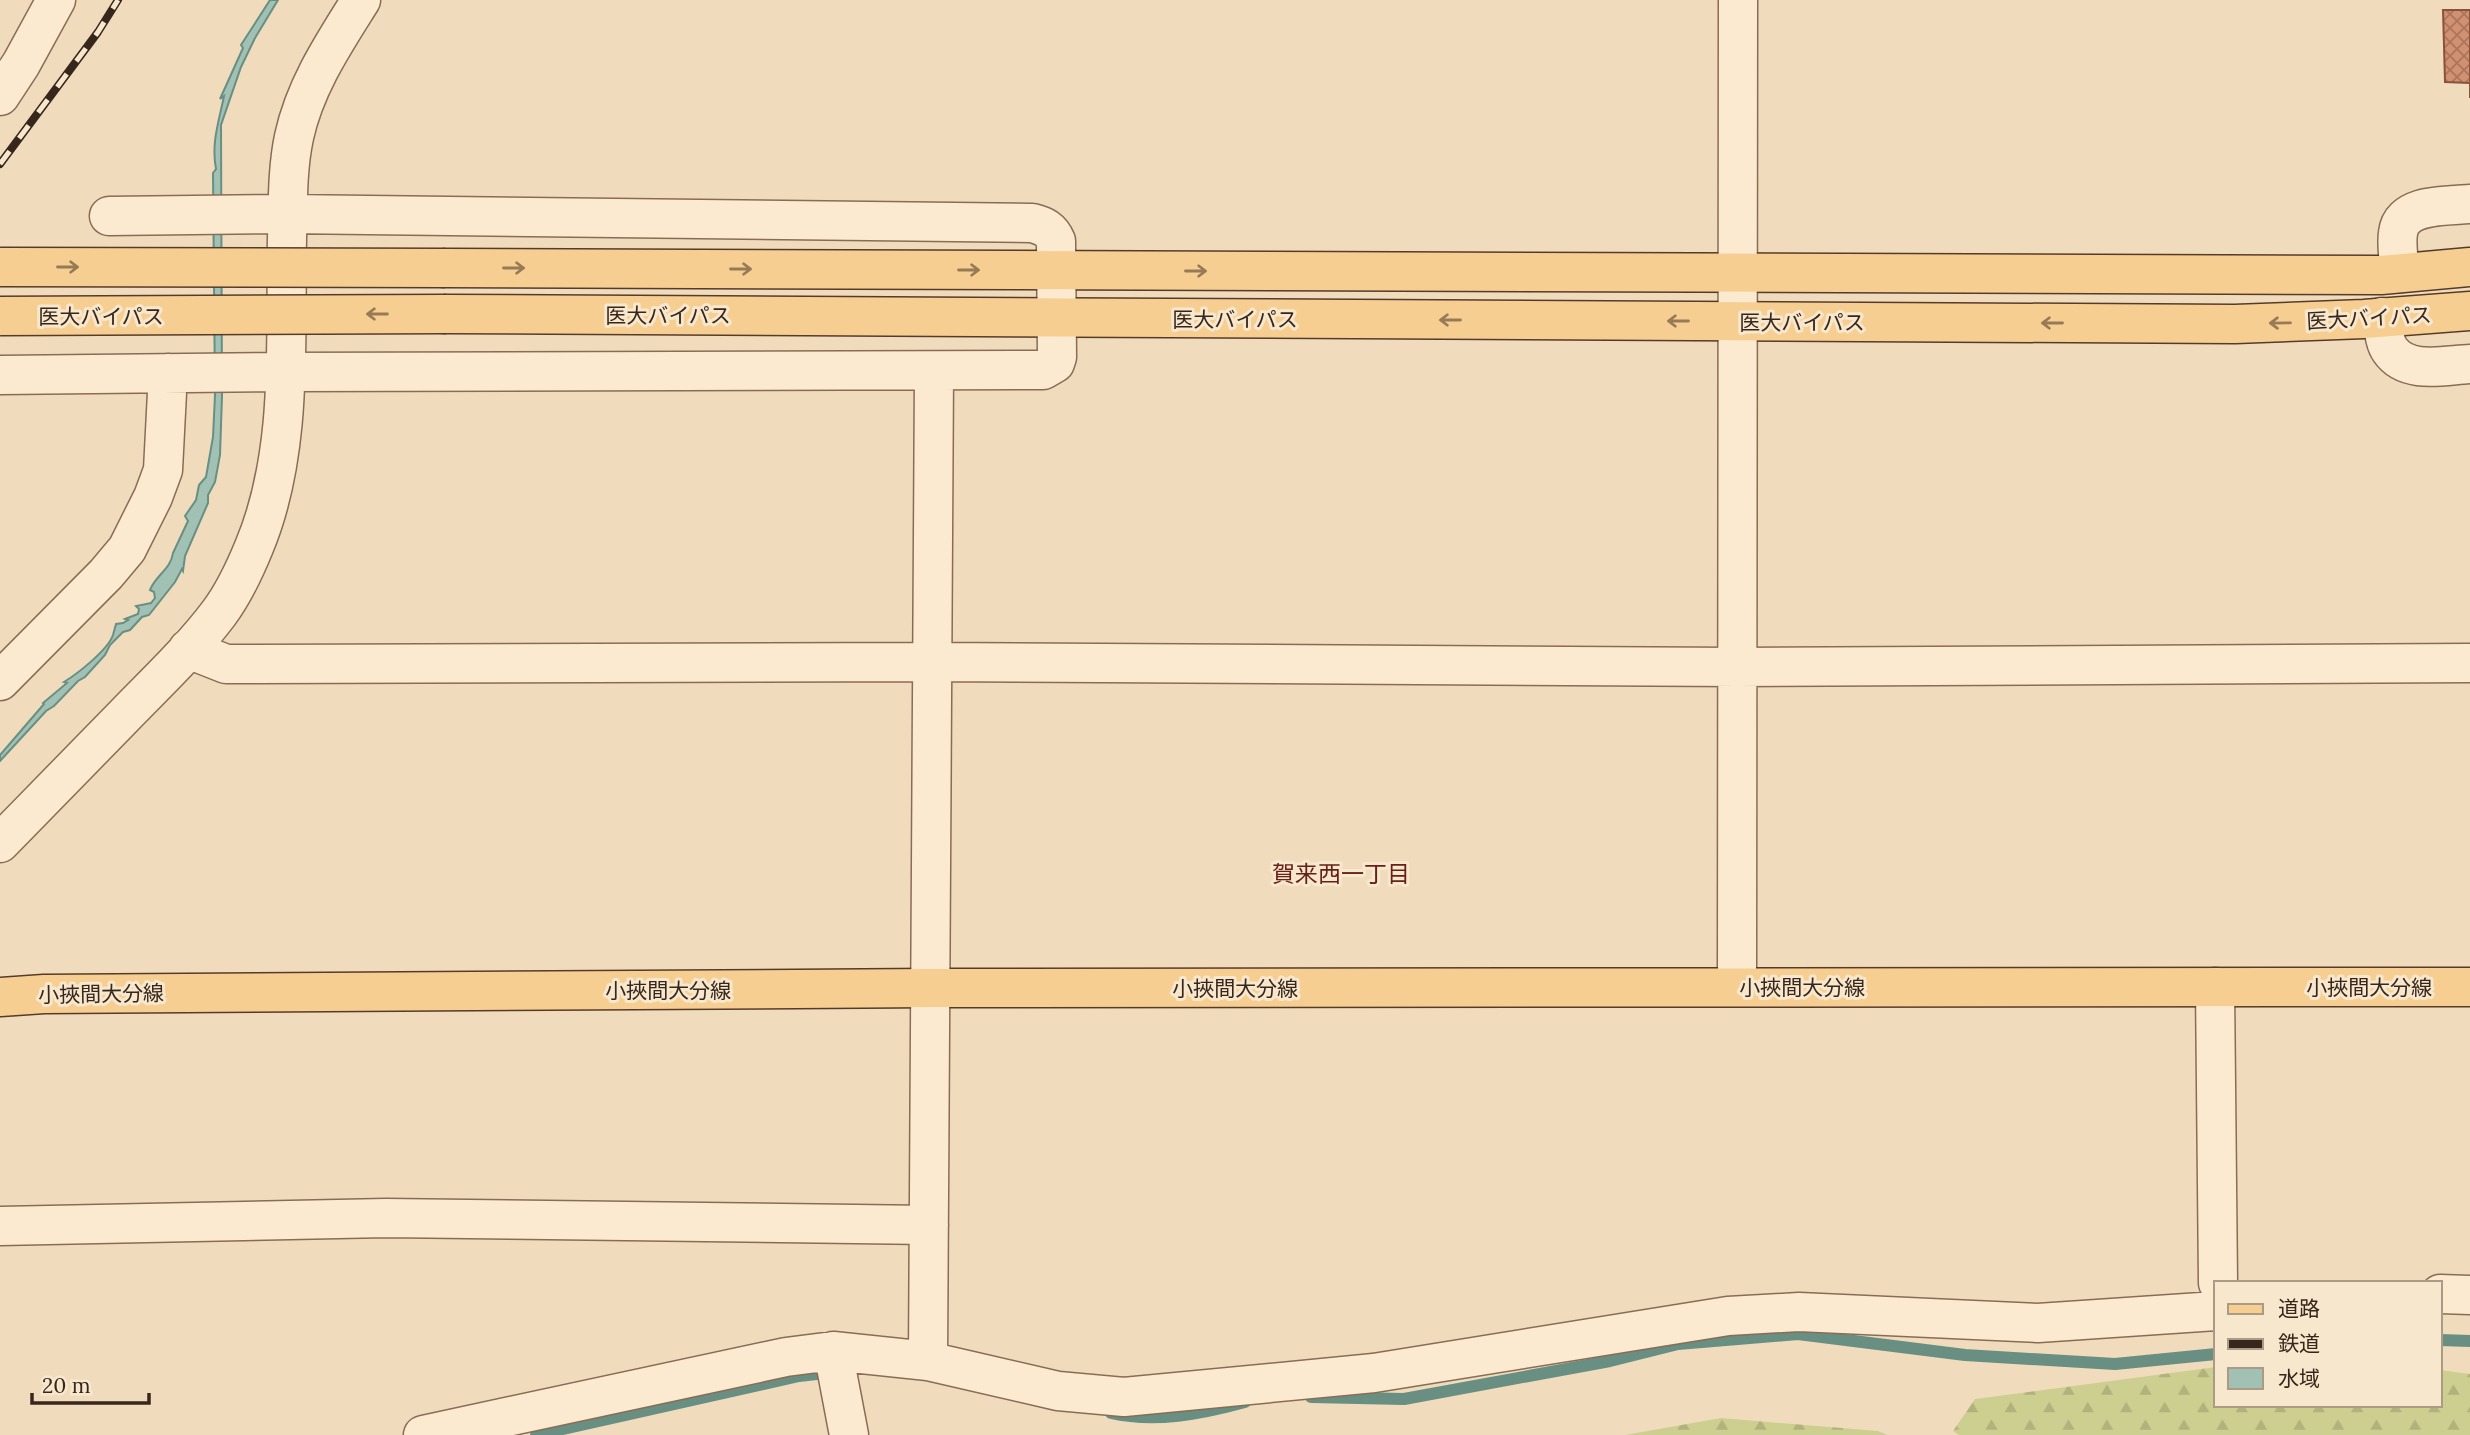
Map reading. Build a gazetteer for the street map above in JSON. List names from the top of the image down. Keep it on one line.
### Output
{"streets":{"main road":["医大バイパス","小挾間大分線"]},"districts":["賀来西一丁目"],"legend":["道路","鉄道","水域"],"scale_bar":"20 m"}
